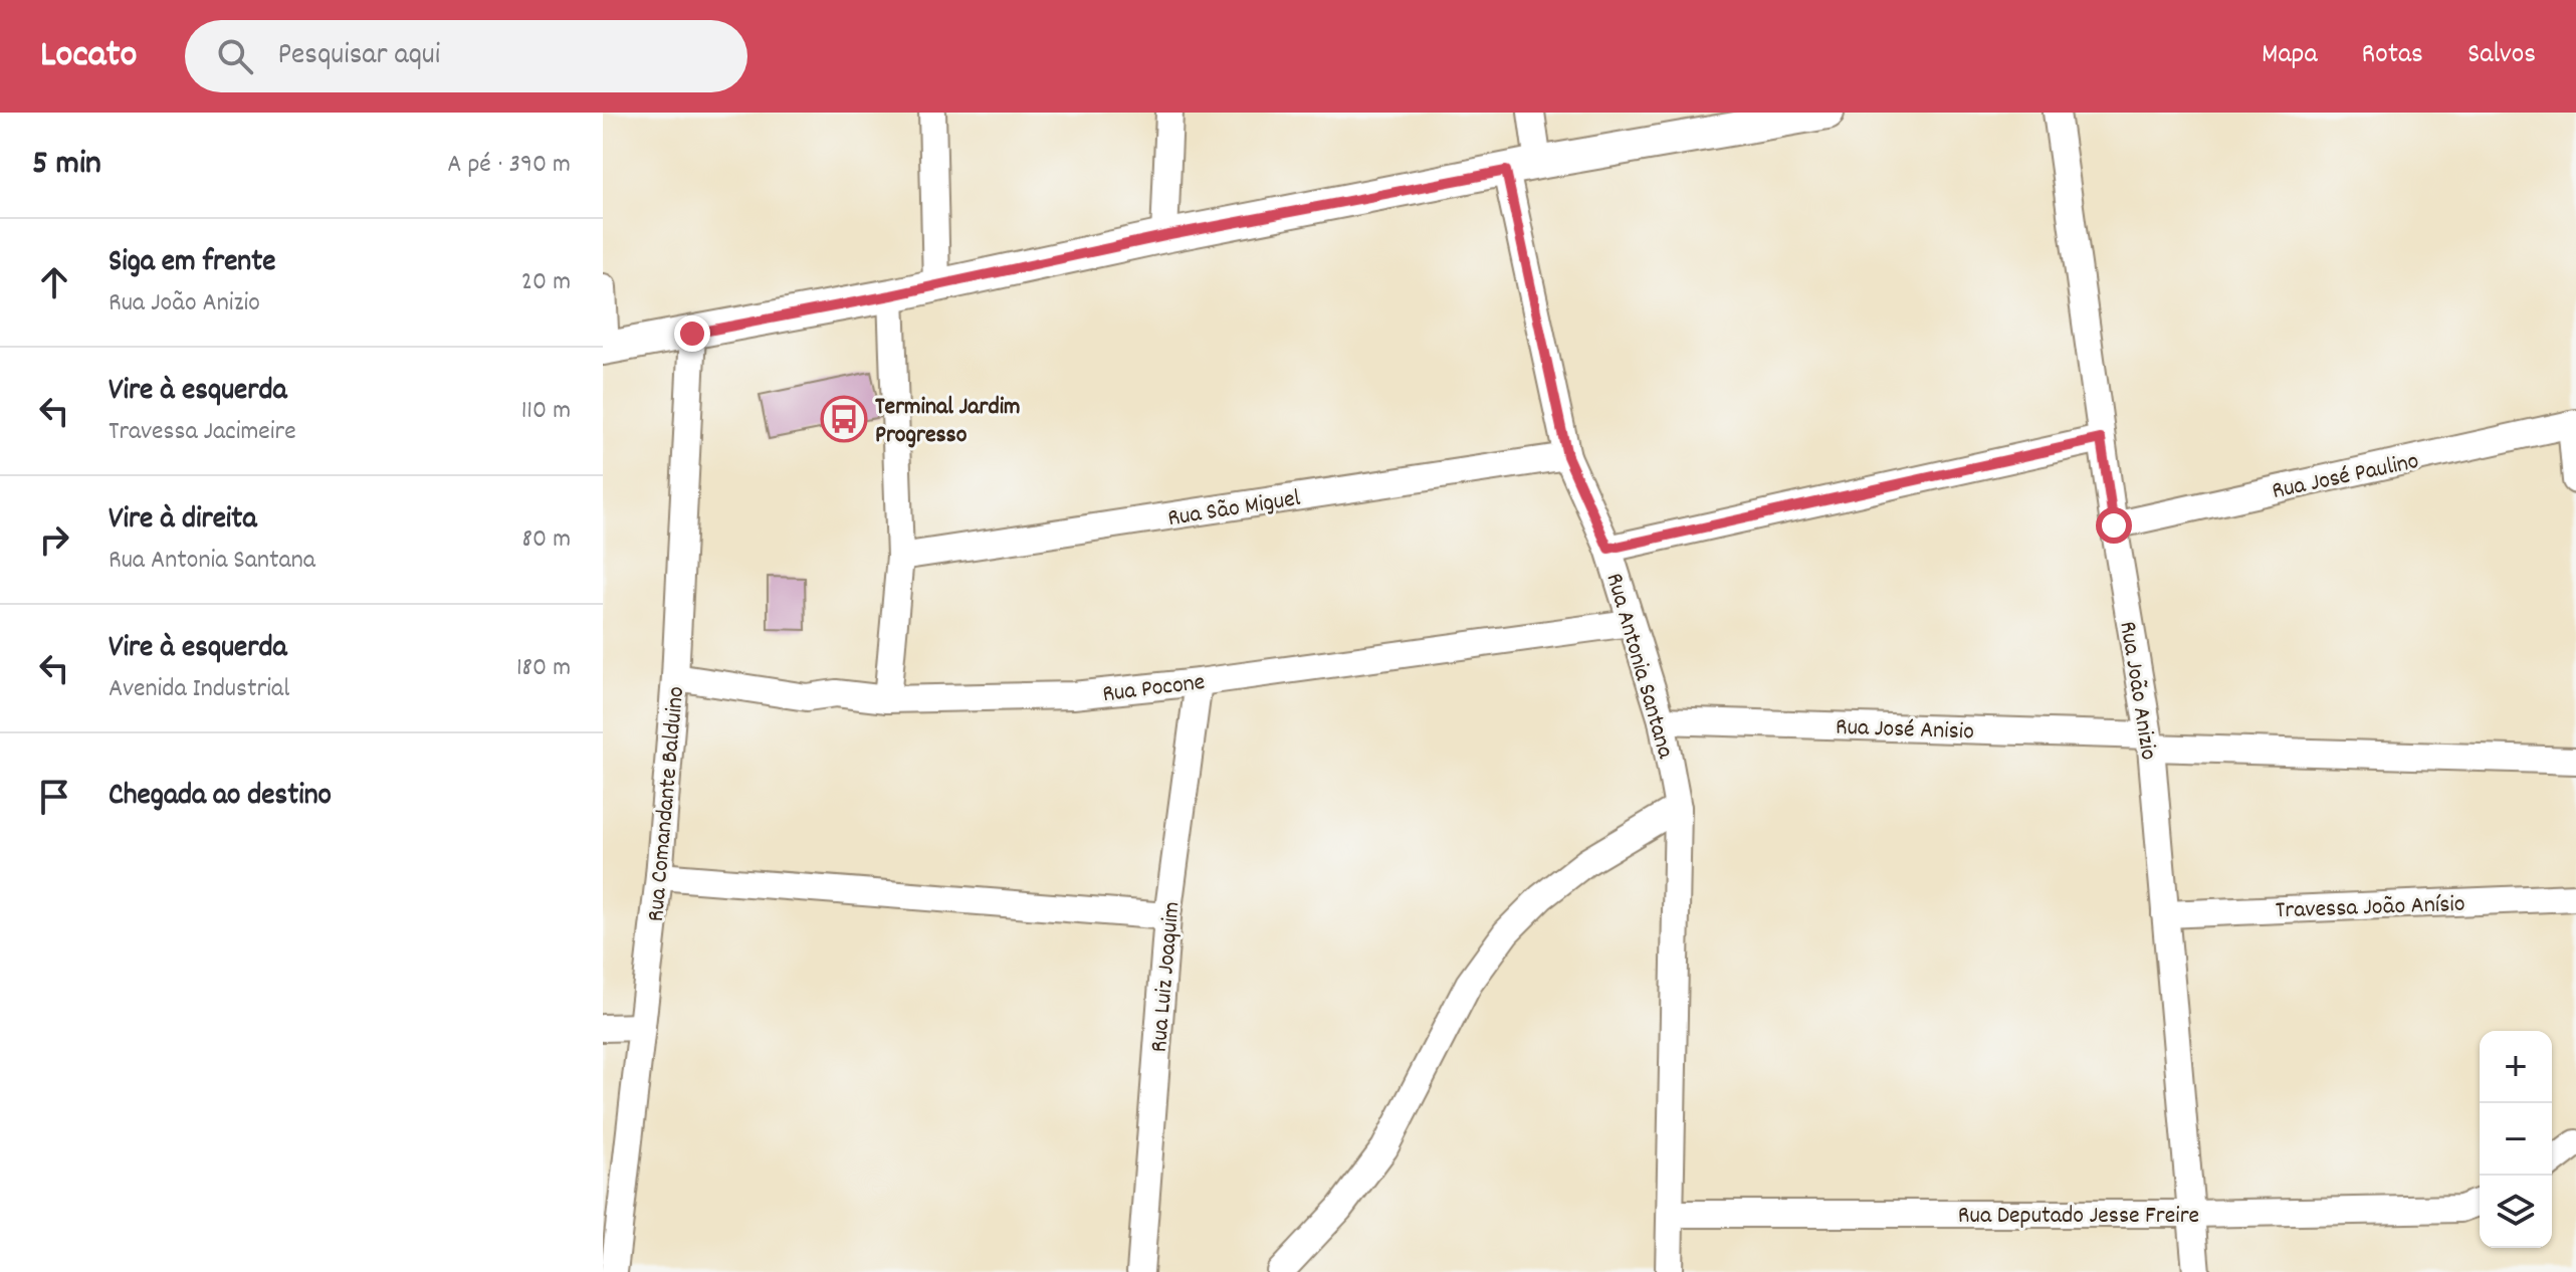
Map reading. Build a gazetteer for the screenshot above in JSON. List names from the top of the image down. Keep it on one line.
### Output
{"streets":{"street":["Rua José Paulino","Rua São Miguel","Rua Antonia Santana","Rua Pocone","Rua João Anizio","Rua José Anisio","Rua Comandante Balduino","Travessa João Anísio","Rua Luiz Joaquim","Rua Deputado Jesse Freire"]},"crossings":[["Rua José Paulino","Rua João Anizio"],["Rua São Miguel","Rua Antonia Santana"],["Rua Antonia Santana","Rua Pocone"],["Rua Antonia Santana","Rua José Anisio"],["Rua Antonia Santana","Rua Deputado Jesse Freire"],["Rua Pocone","Rua Comandante Balduino"],["Rua Pocone","Rua Luiz Joaquim"],["Rua João Anizio","Rua José Anisio"],["Rua João Anizio","Travessa João Anísio"],["Rua João Anizio","Rua Deputado Jesse Freire"]],"places":{"bus stop":["Terminal Jardim Progresso"]},"page":{"header":"Locato","search":"Pesquisar aqui","nav":["Mapa","Rotas","Salvos"],"heading":["5 min","A pé · 390 m"],"list":[["Siga em frente","Rua João Anizio","20 m"],["Vire à esquerda","Travessa Jacimeire","110 m"],["Vire à direita","Rua Antonia Santana","80 m"],["Vire à esquerda","Avenida Industrial","180 m"],"Chegada ao destino"],"map_buttons":["+","−"]}}
